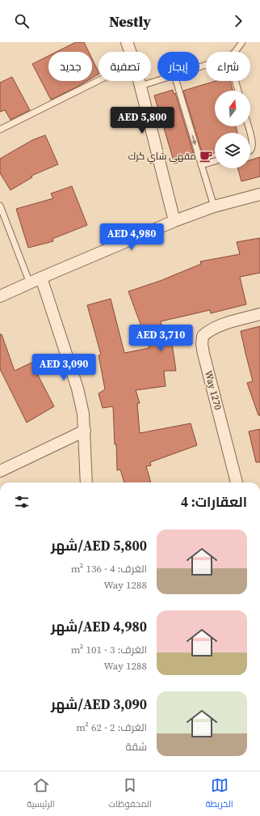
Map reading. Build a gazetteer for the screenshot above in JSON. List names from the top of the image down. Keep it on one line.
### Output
{"streets":{"street":["Way 1270"]},"places":{"cafe":["مقهى شاي كرك"]},"north":"top","page":{"header":"Nestly","chip":["شراء","إيجار","تصفية","جديد"],"price":["AED 5,800","AED 4,980","AED 3,710","AED 3,090"],"heading":"العقارات: 4","list":[{"name":"AED 5,800/شهر","note":"الغرف: 4 · 136 m² · Way 1288"},{"name":"AED 4,980/شهر","note":"الغرف: 3 · 101 m² · Way 1288"},{"name":"AED 3,090/شهر","note":"الغرف: 2 · 62 m² · شقة"}],"tabs":["الخريطة","المحفوظات","الرئيسية"]}}
